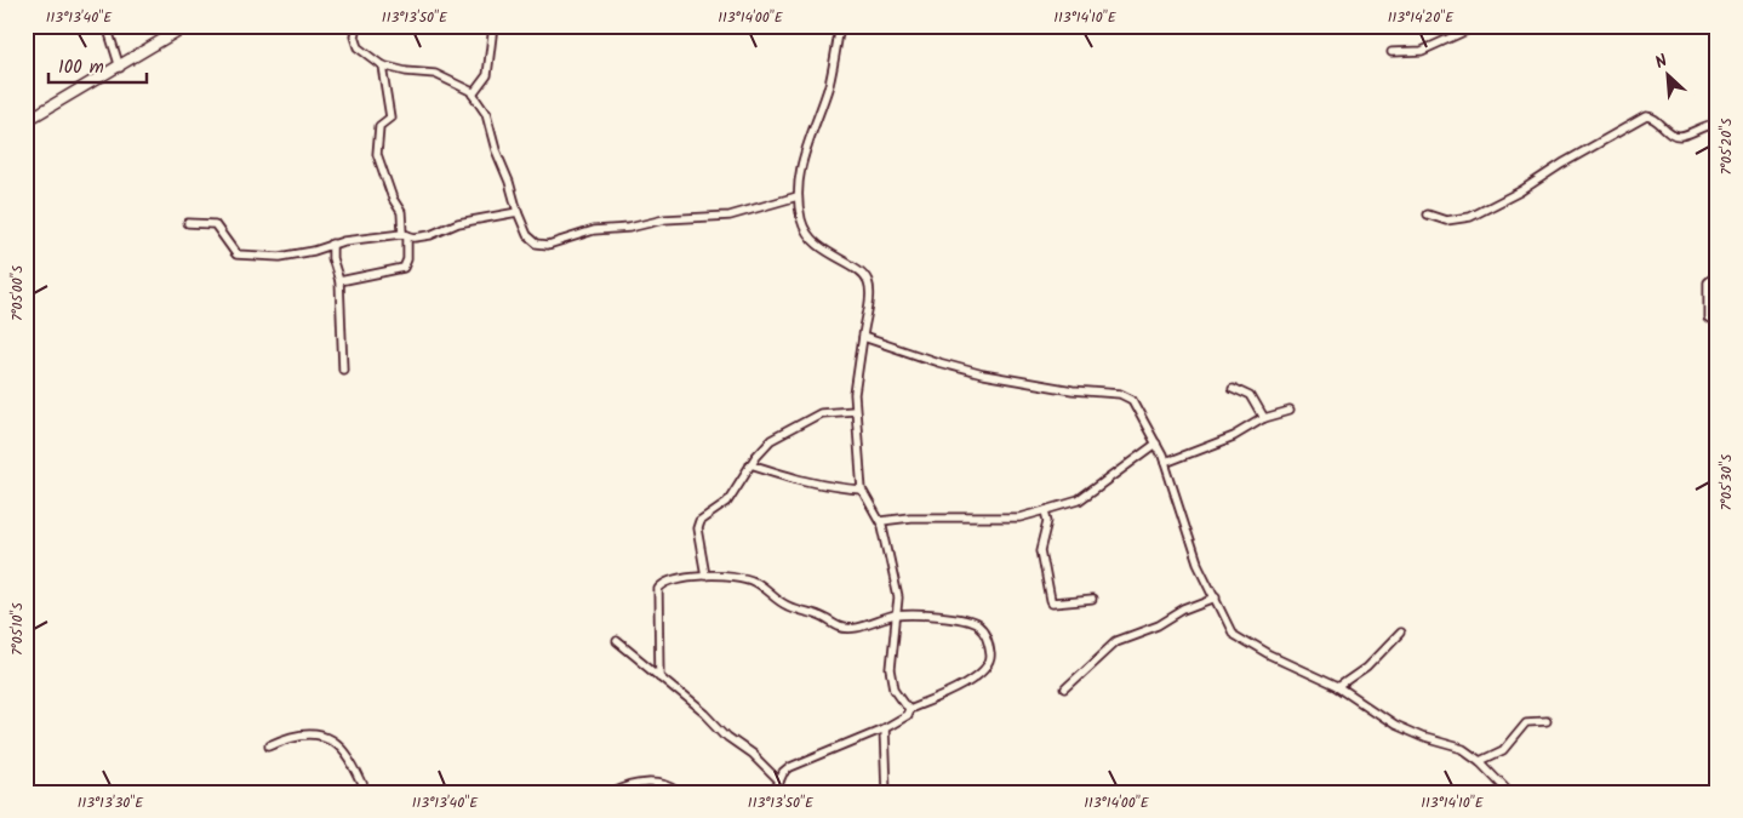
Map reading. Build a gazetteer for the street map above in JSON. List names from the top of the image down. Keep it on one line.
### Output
{"scale_bar":"100 m","north":"top left","coordinates":["113°13'40\"E","113°13'50\"E","113°14'00\"E","113°14'10\"E","113°14'20\"E","7°05'20\"S","7°05'00\"S","7°05'30\"S","7°05'10\"S","113°13'30\"E"]}
